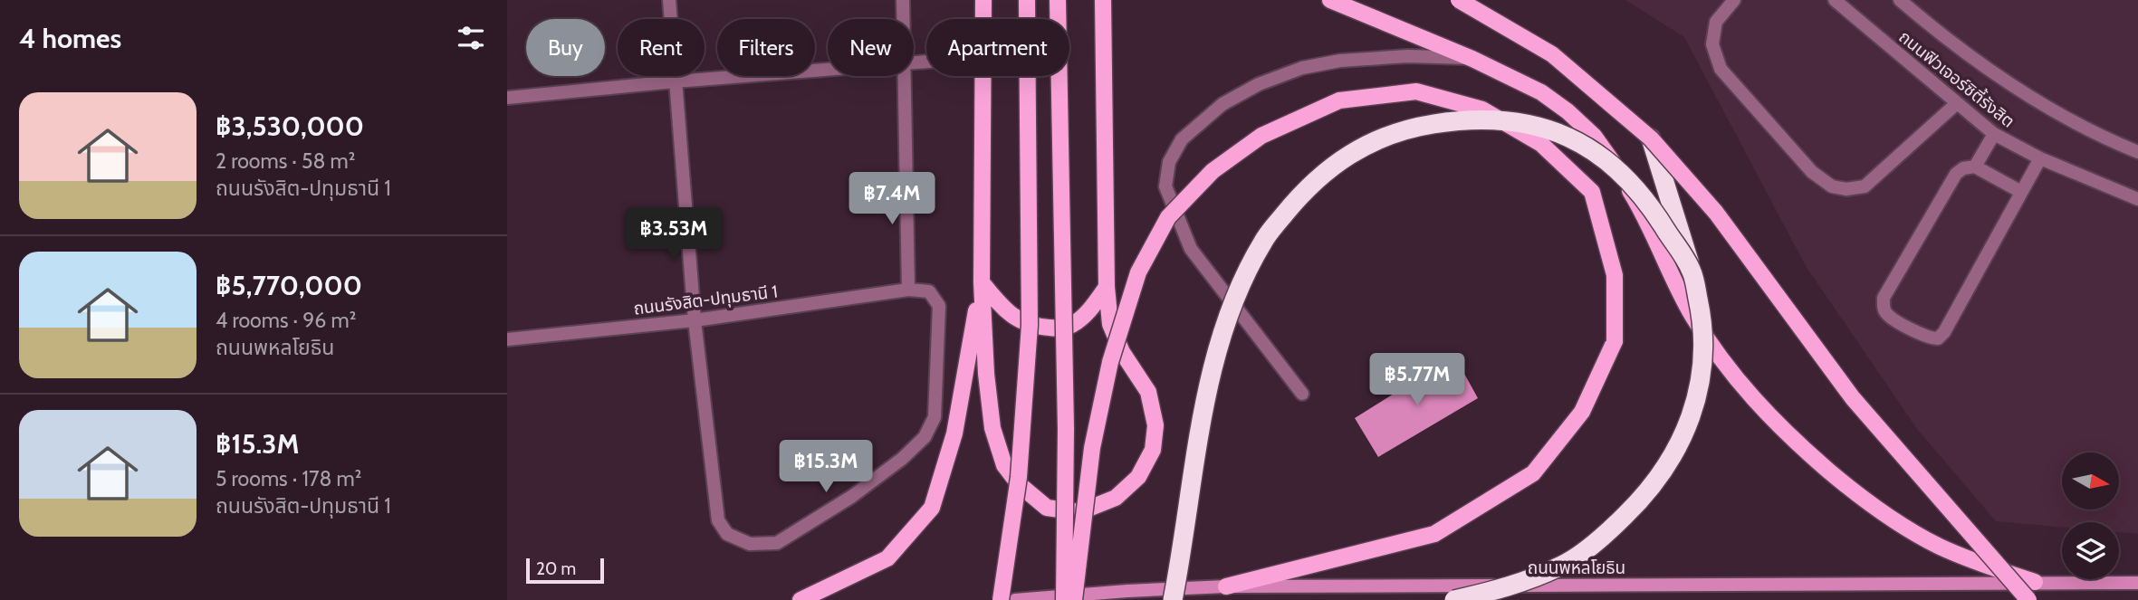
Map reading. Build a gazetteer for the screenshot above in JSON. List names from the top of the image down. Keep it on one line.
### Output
{"streets":{"main road":["ถนนพหลโยธิน"],"street":["ถนนฟิวเจอร์ซิตี้รังสิต","ถนนรังสิต-ปทุมธานี 1"]},"scale_bar":"20 m","north":"right","page":{"heading":"4 homes","chip":["Buy","Rent","Filters","New","Apartment"],"list":[{"name":"฿3,530,000","note":"2 rooms · 58 m² · ถนนรังสิต-ปทุมธานี 1"},{"name":"฿5,770,000","note":"4 rooms · 96 m² · ถนนพหลโยธิน"},{"name":"฿15.3M","note":"5 rooms · 178 m² · ถนนรังสิต-ปทุมธานี 1"}],"price":["฿7.4M","฿3.53M","฿5.77M","฿15.3M"],"scale":"20 m"}}
